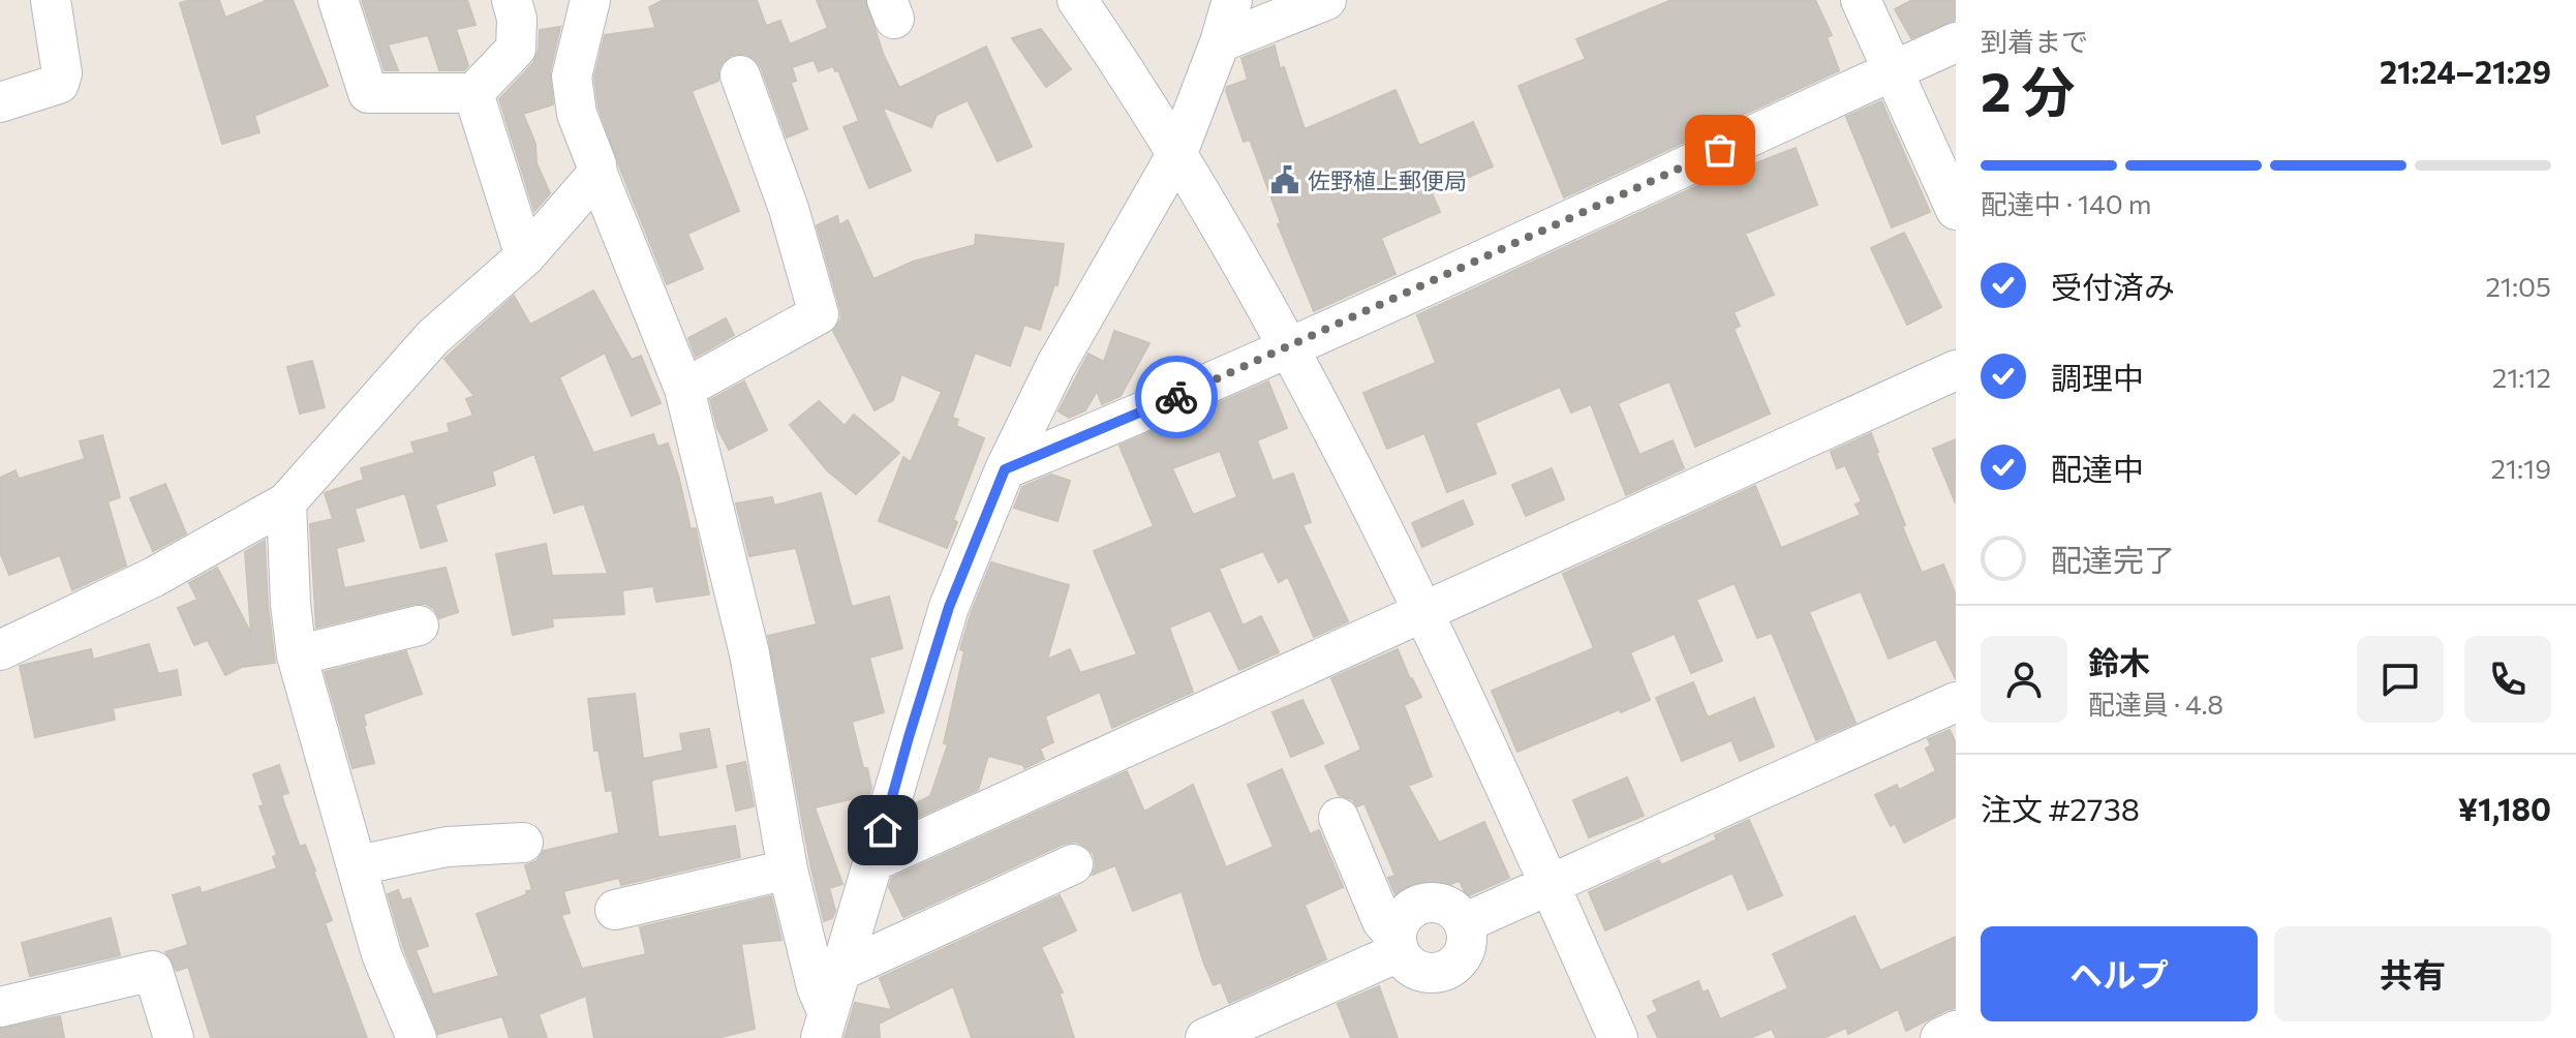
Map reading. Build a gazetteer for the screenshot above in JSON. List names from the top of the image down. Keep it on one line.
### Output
{"places":{"public building":["佐野植上郵便局"]},"page":{"heading":["2 分","到着まで","21:24–21:29"],"panel":["鈴木","配達員 · 4.8","注文 #2738","¥1,180"],"bar":"配達中 · 140 m","list":[["受付済み","21:05"],["調理中","21:12"],["配達中","21:19"],"配達完了"],"buttons":["ヘルプ","共有"]}}
